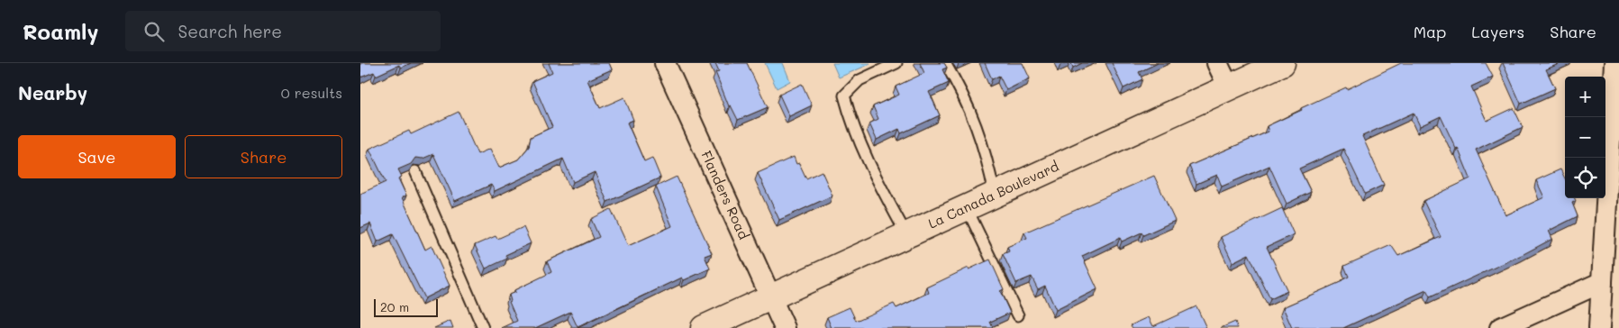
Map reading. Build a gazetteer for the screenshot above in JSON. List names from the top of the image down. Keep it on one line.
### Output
{"streets":{"street":["Flanders Road","La Canada Boulevard"]},"crossings":[["Flanders Road","La Canada Boulevard"]],"scale_bar":"20 m","page":{"header":"Roamly","search":"Search here","nav":["Map","Layers","Share"],"heading":["Nearby","0 results"],"map_buttons":["+","−"],"buttons":["Save","Share"],"scale":"20 m"}}
